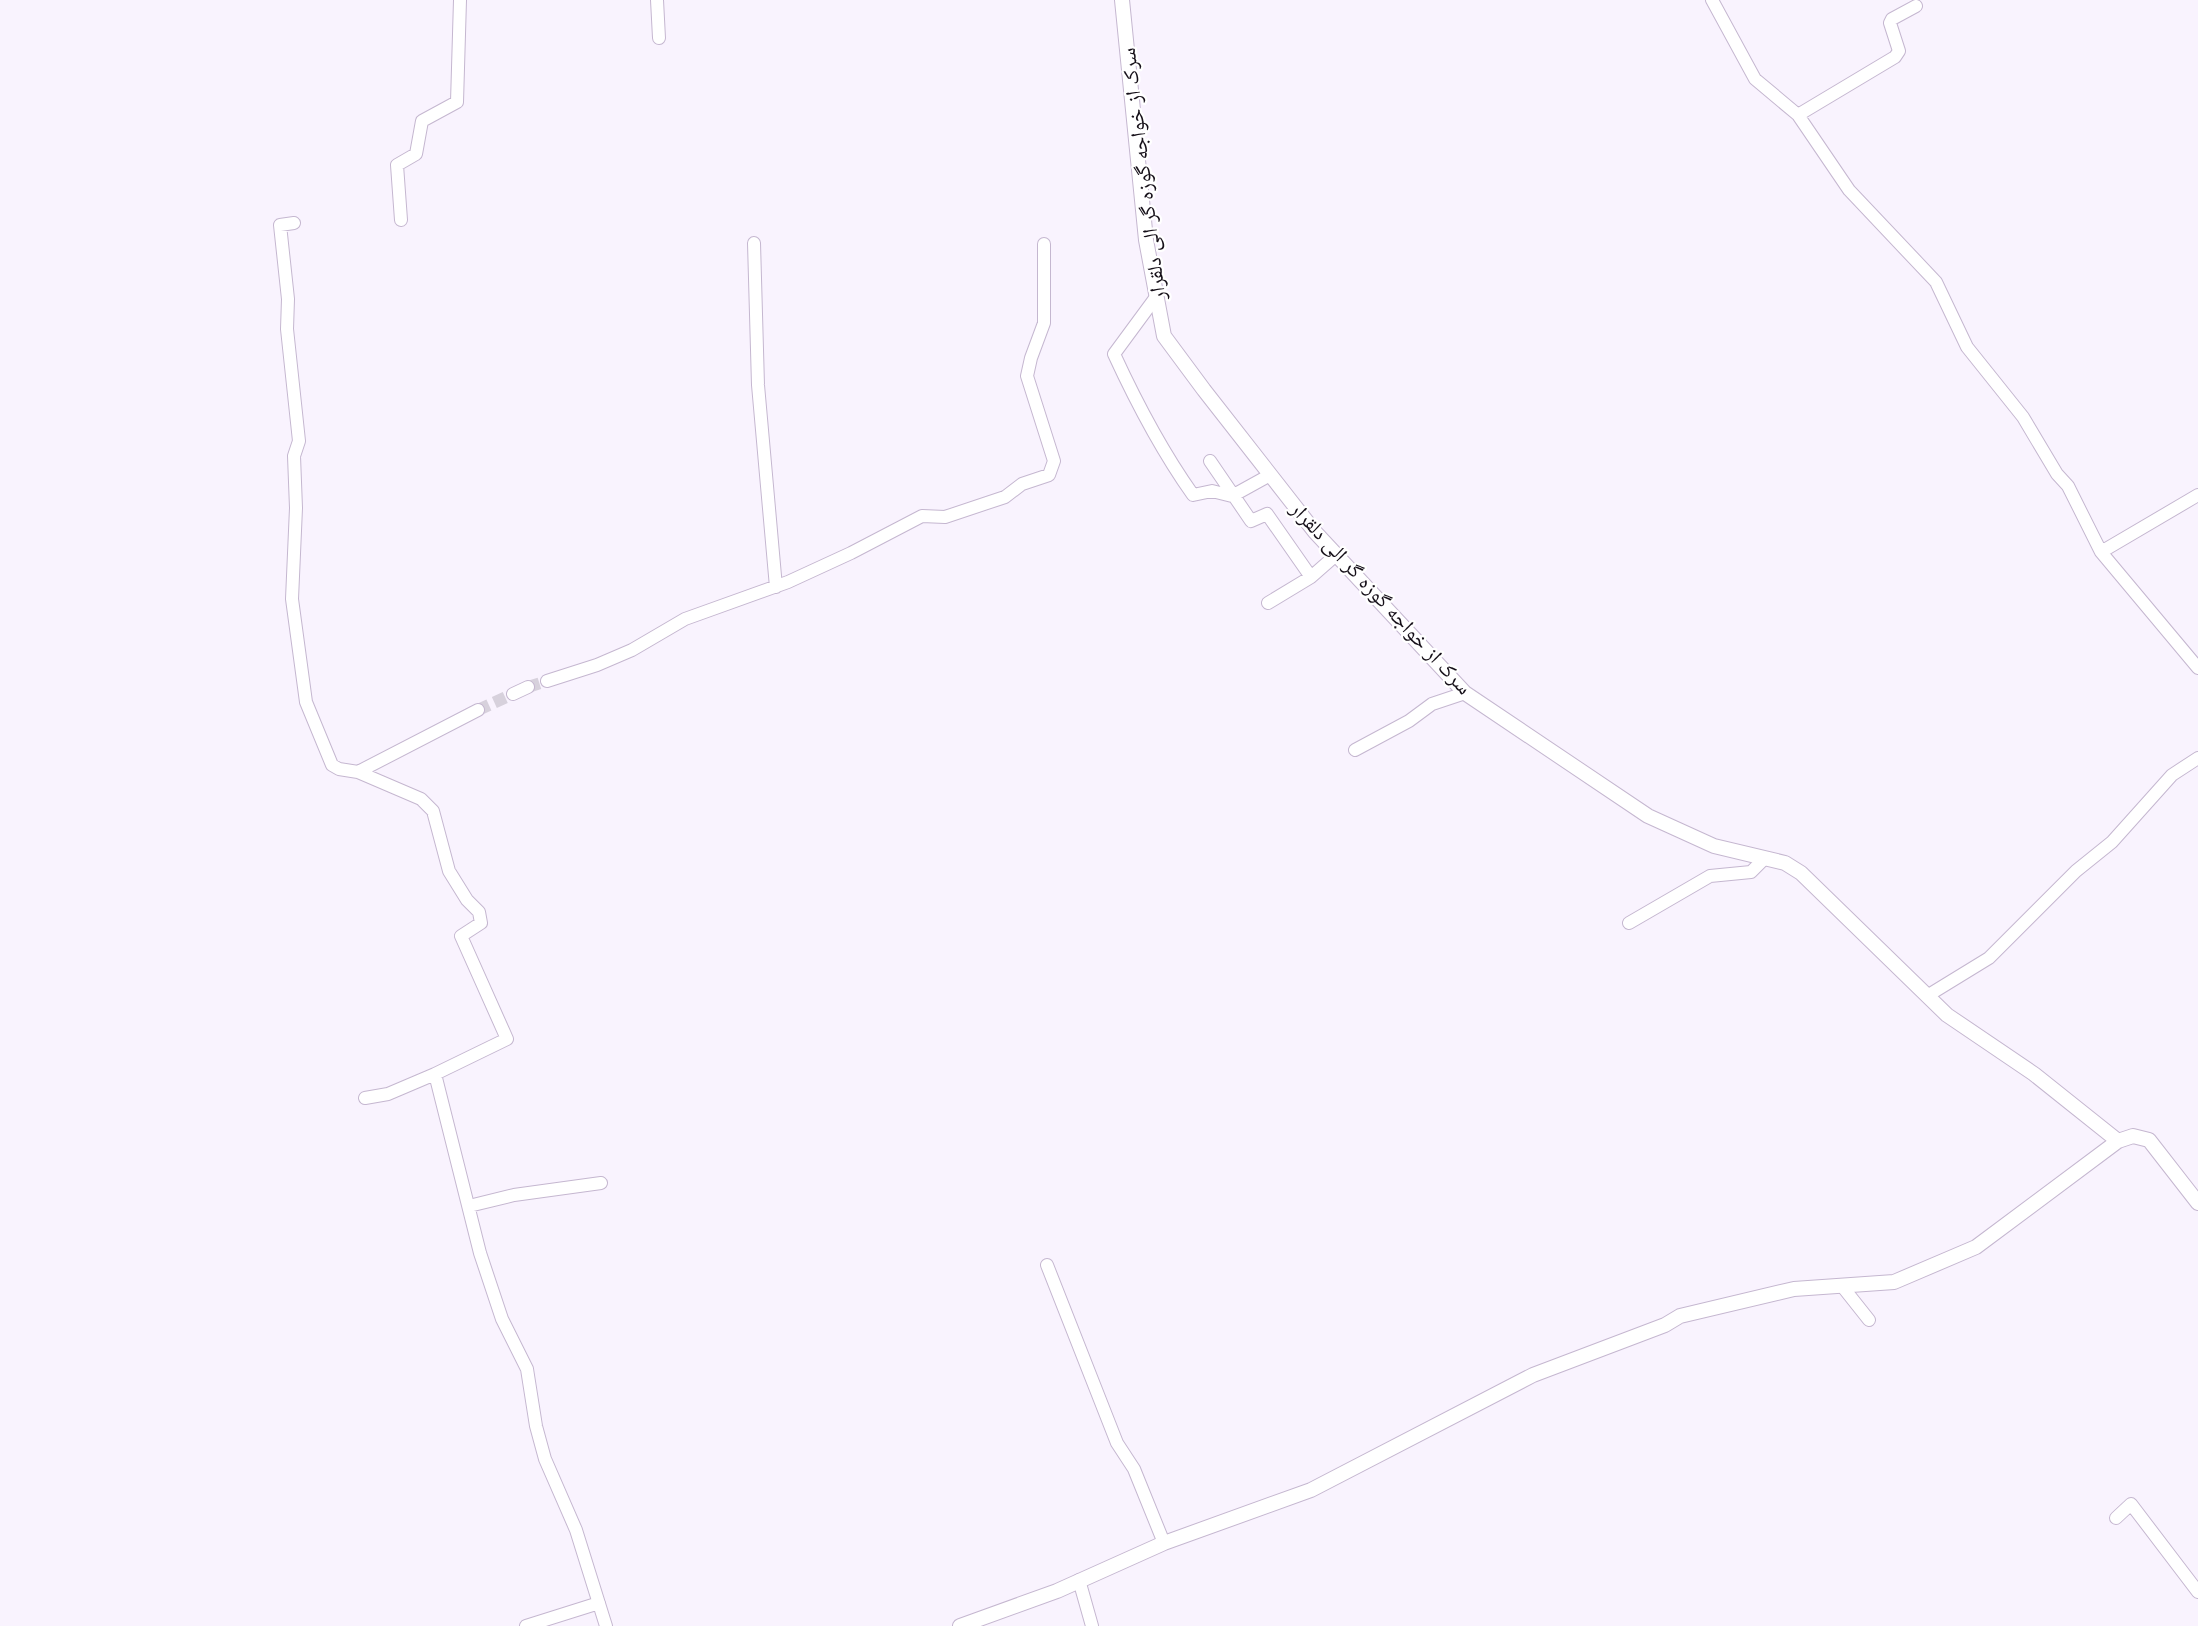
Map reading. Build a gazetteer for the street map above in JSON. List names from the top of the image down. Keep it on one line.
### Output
{"streets":{"street":["سرک از خواجه گوزه گر الی دلقرار"]}}
